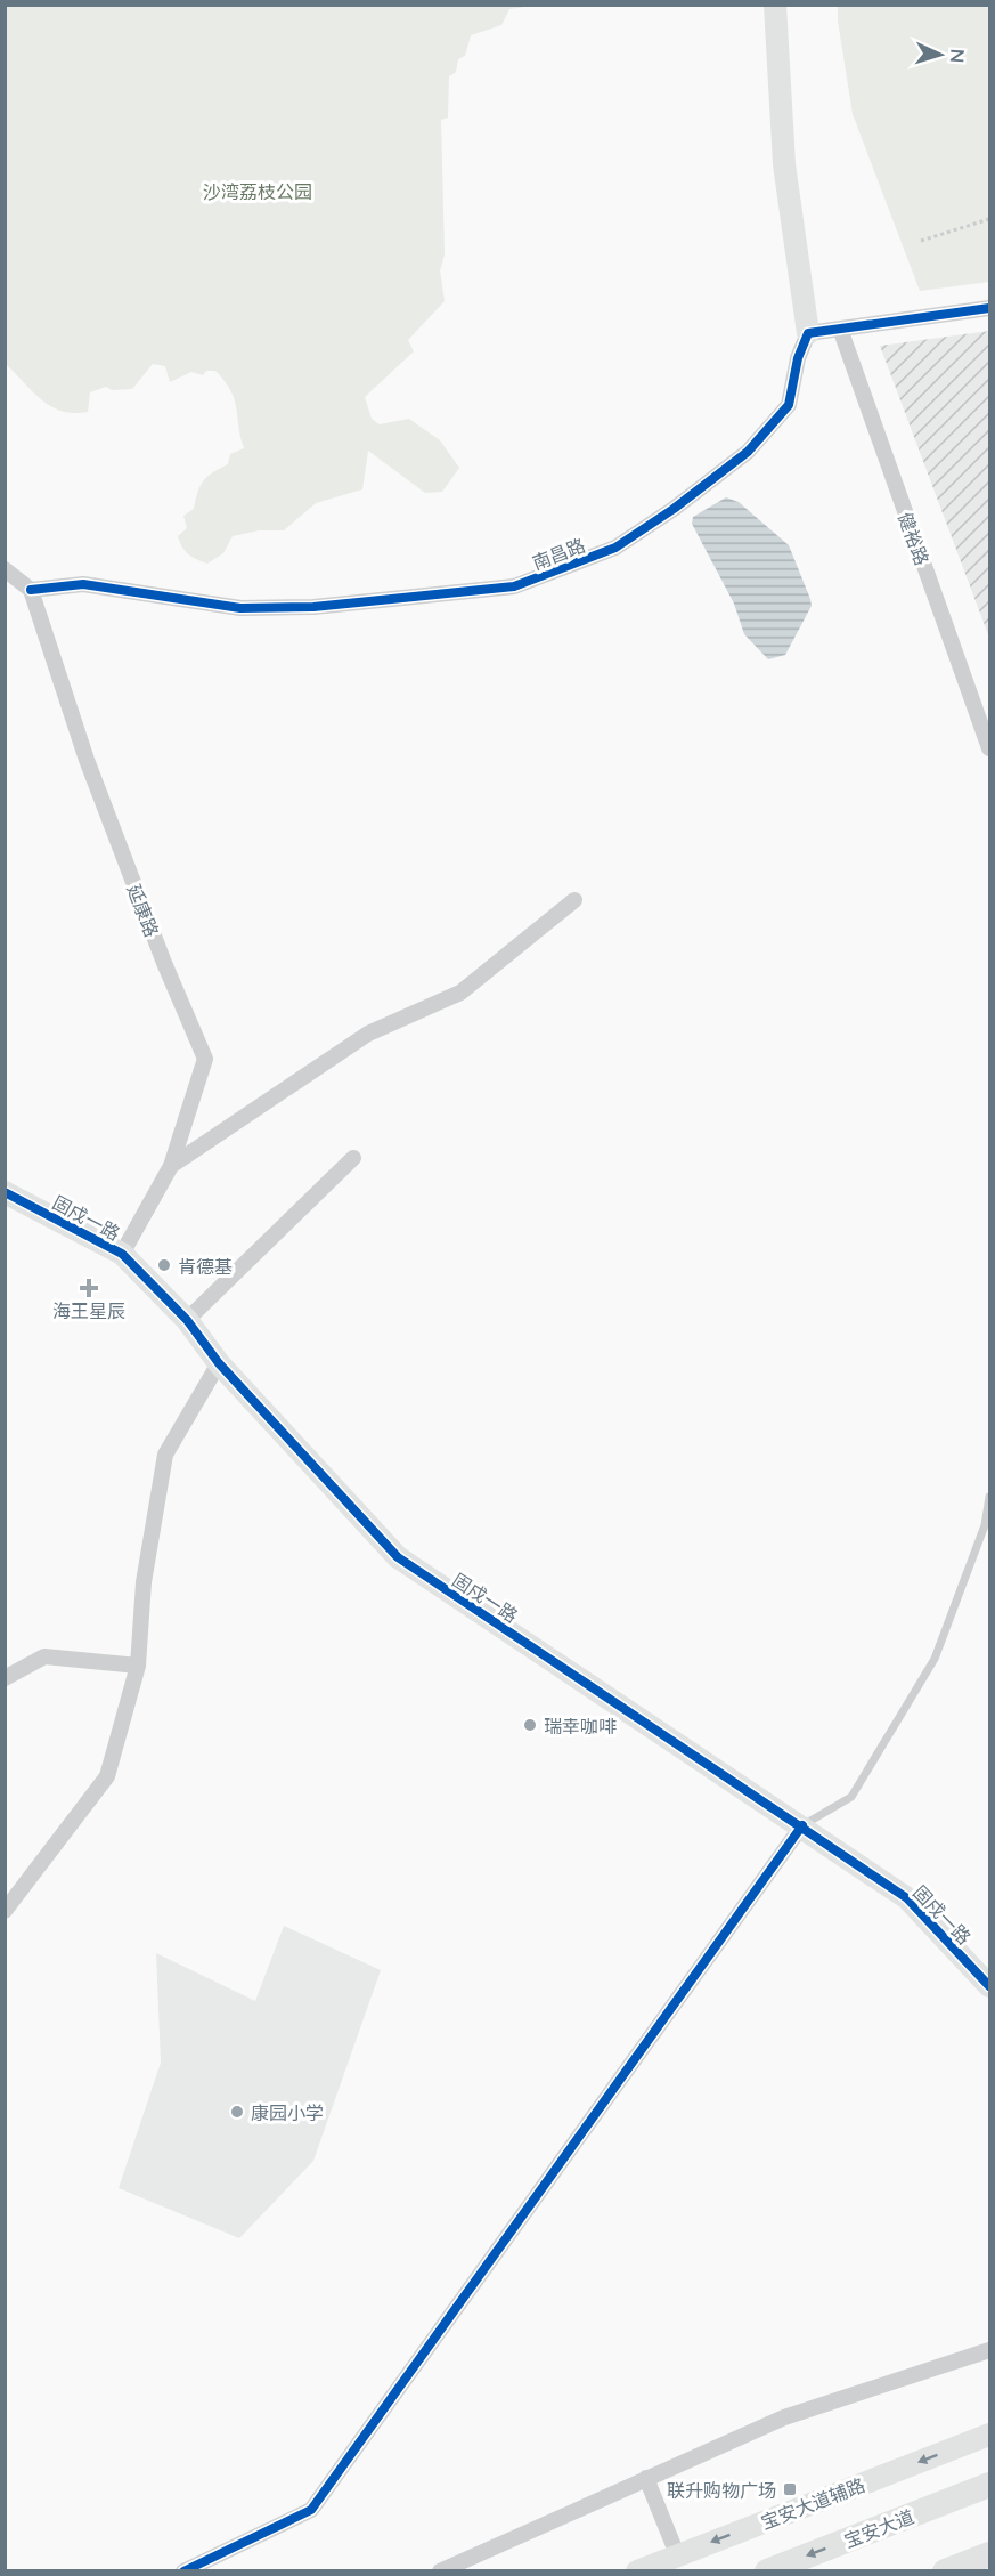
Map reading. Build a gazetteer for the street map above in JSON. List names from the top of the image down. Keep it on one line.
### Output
{"streets":{"main road":["宝安大道"],"street":["健裕路","南昌路","延康路","固戍一路","宝安大道辅路"]},"crossings":[["南昌路","延康路"],["延康路","固戍一路"]],"one_way":["宝安大道"],"parks":["沙湾荔枝公园"],"places":{"other":["肯德基","瑞幸咖啡","康园小学"],"health":["海王星辰"],"transit":["联升购物广场"]},"north":"right"}
